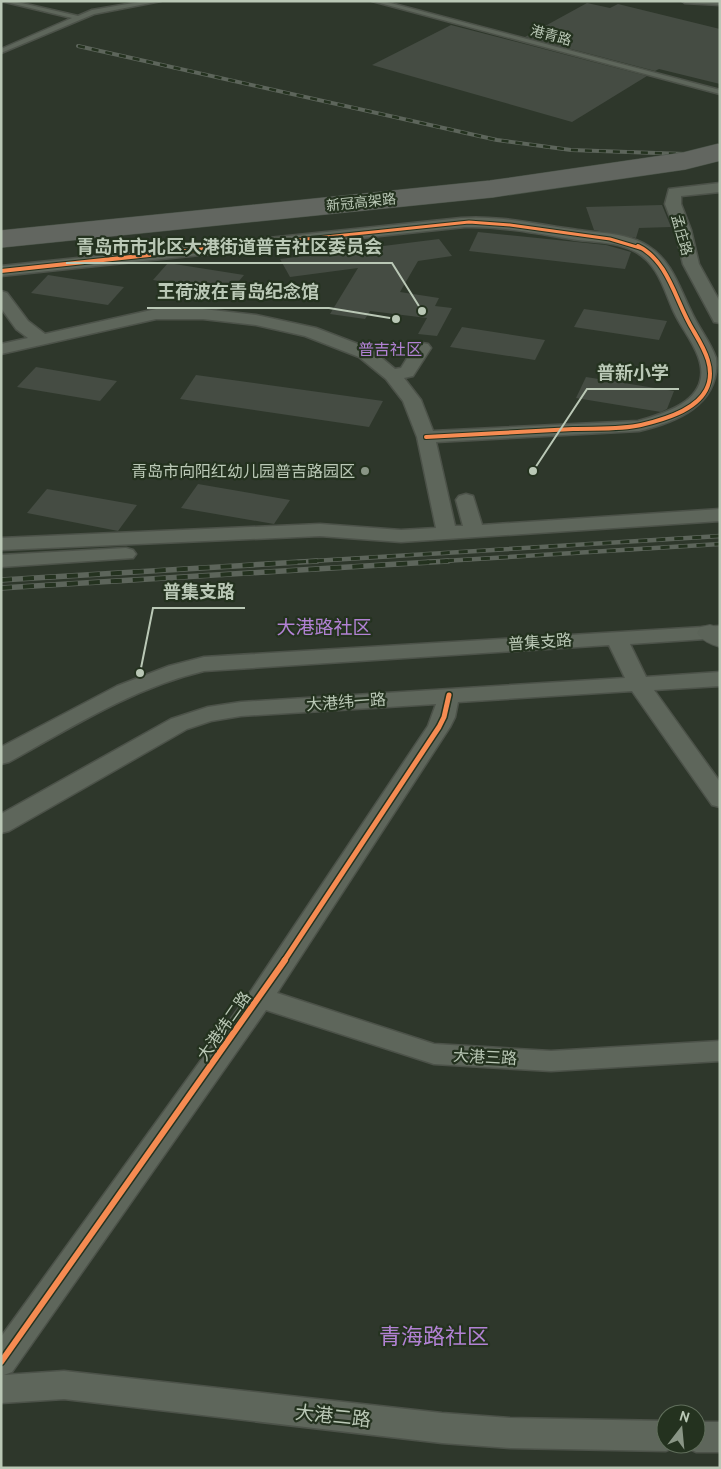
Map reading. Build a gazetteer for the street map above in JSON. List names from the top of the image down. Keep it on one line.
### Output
{"streets":{"highway":["新冠高架路"],"street":["孟庄路","普集支路","大港纬一路","大港纬二路","大港三路","大港二路"],"lane":["港青路"]},"crossings":[["大港纬一路","大港纬二路"],["大港纬二路","大港三路"]],"districts":["普吉社区","大港路社区","青海路社区"],"places":["青岛市市北区大港街道普吉社区委员会","王荷波在青岛纪念馆","青岛市向阳红幼儿园普吉路园区","普新小学","普集支路"],"north":"top"}
